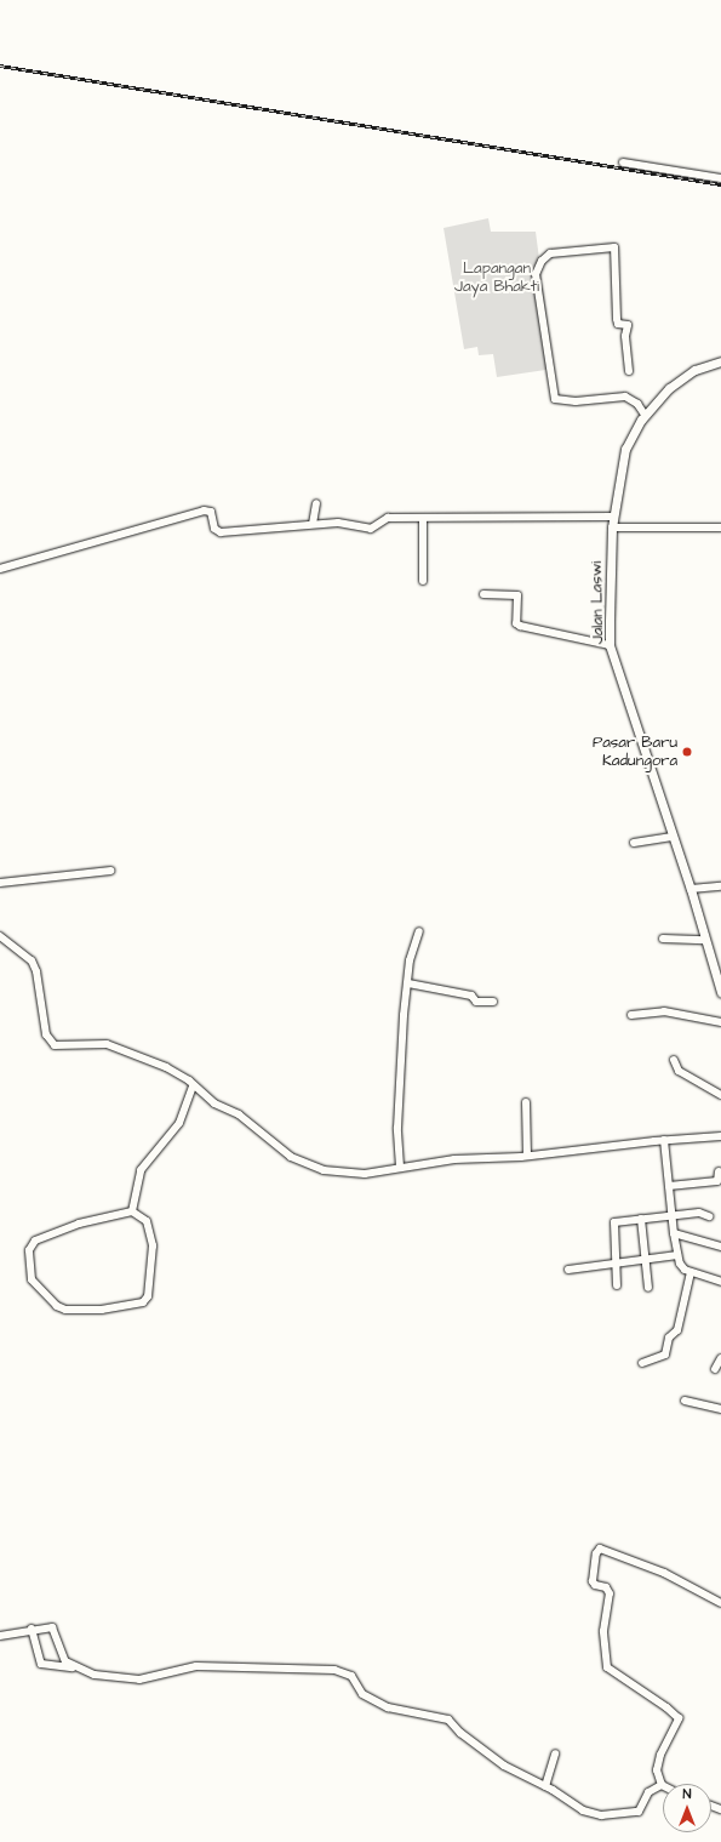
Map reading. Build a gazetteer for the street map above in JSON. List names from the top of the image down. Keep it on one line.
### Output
{"streets":{"street":["Jalan Laswi"]},"parks":["Lapangan Jaya Bhakti"],"places":["Pasar Baru Kadungora"],"north":"top"}
